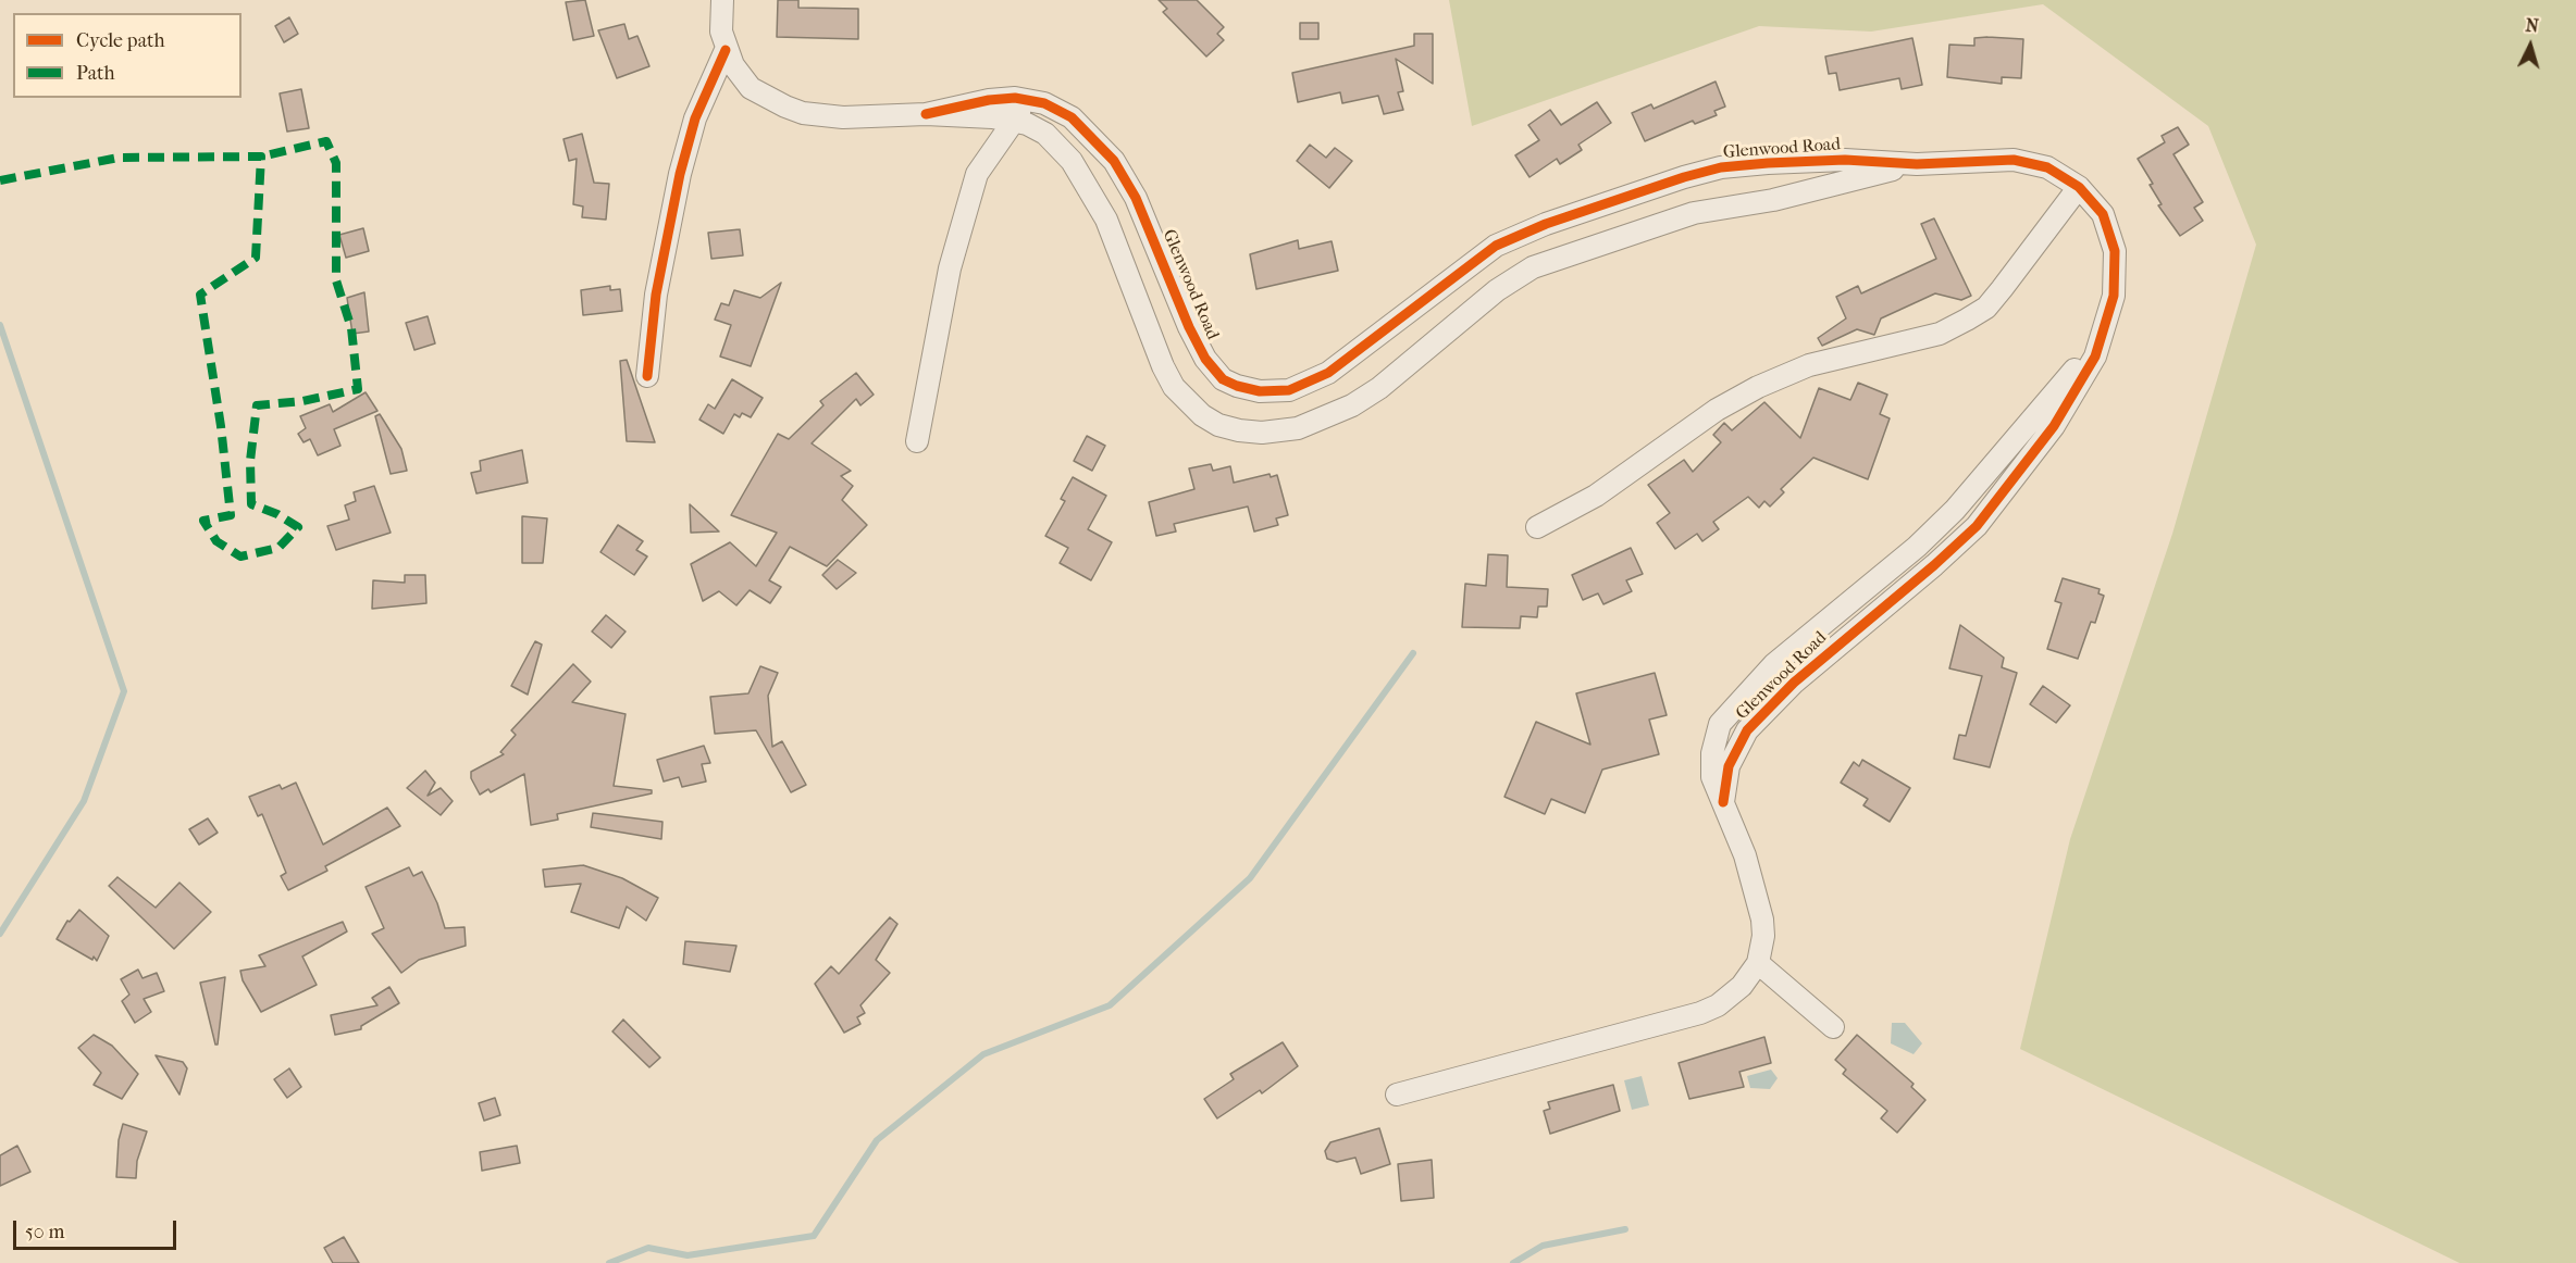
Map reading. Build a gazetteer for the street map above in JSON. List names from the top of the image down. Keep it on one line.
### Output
{"streets":{"street":["Glenwood Road"]},"legend":["Cycle path","Path"],"scale_bar":"50 m","north":"top"}
